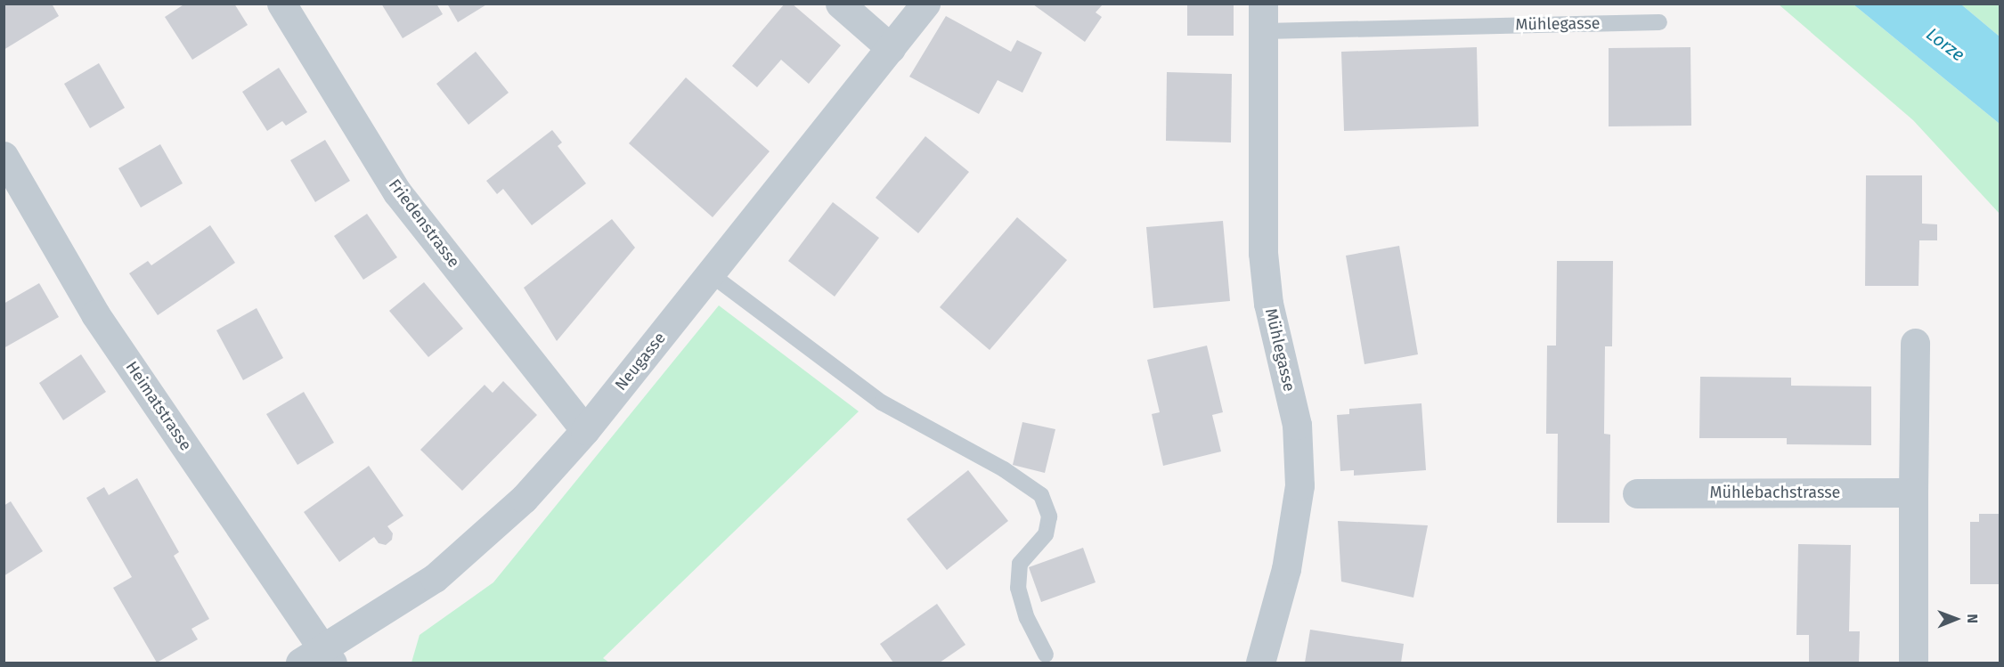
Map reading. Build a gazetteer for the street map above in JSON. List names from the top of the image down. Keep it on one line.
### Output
{"streets":{"street":["Mühlegasse","Friedenstrasse","Neugasse","Heimatstrasse","Mühlebachstrasse"]},"crossings":[["Friedenstrasse","Neugasse"],["Neugasse","Heimatstrasse"]],"water":["Lorze"],"north":"right"}
